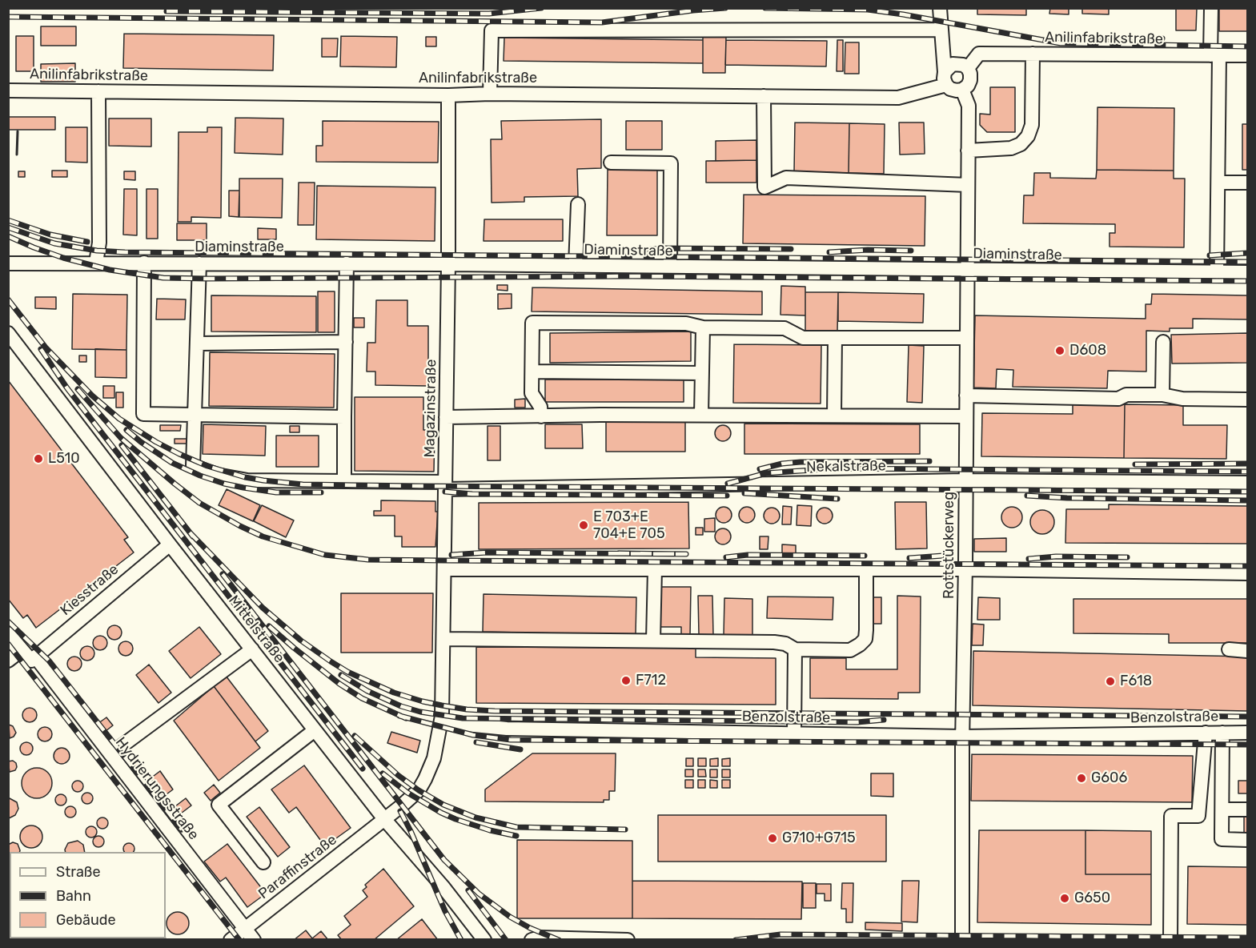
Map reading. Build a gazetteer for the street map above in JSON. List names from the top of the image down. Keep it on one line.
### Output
{"streets":{"street":["Anilinfabrikstraße","Diaminstraße","Magazinstraße","Nekalstraße","Rottstückerweg","Kiesstraße","Mittelstraße","Benzolstraße","Hydrierungsstraße","Paraffinstraße"]},"crossings":[["Anilinfabrikstraße","Magazinstraße"],["Anilinfabrikstraße","Rottstückerweg"],["Diaminstraße","Magazinstraße"],["Diaminstraße","Rottstückerweg"],["Magazinstraße","Nekalstraße"],["Magazinstraße","Benzolstraße"],["Nekalstraße","Rottstückerweg"],["Rottstückerweg","Benzolstraße"],["Kiesstraße","Mittelstraße"],["Kiesstraße","Hydrierungsstraße"],["Mittelstraße","Paraffinstraße"],["Hydrierungsstraße","Paraffinstraße"]],"places":["D608","L510","E 703+E 704+E 705","F712","F618","G606","G710+G715","G650"],"legend":["Straße","Bahn","Gebäude"]}
